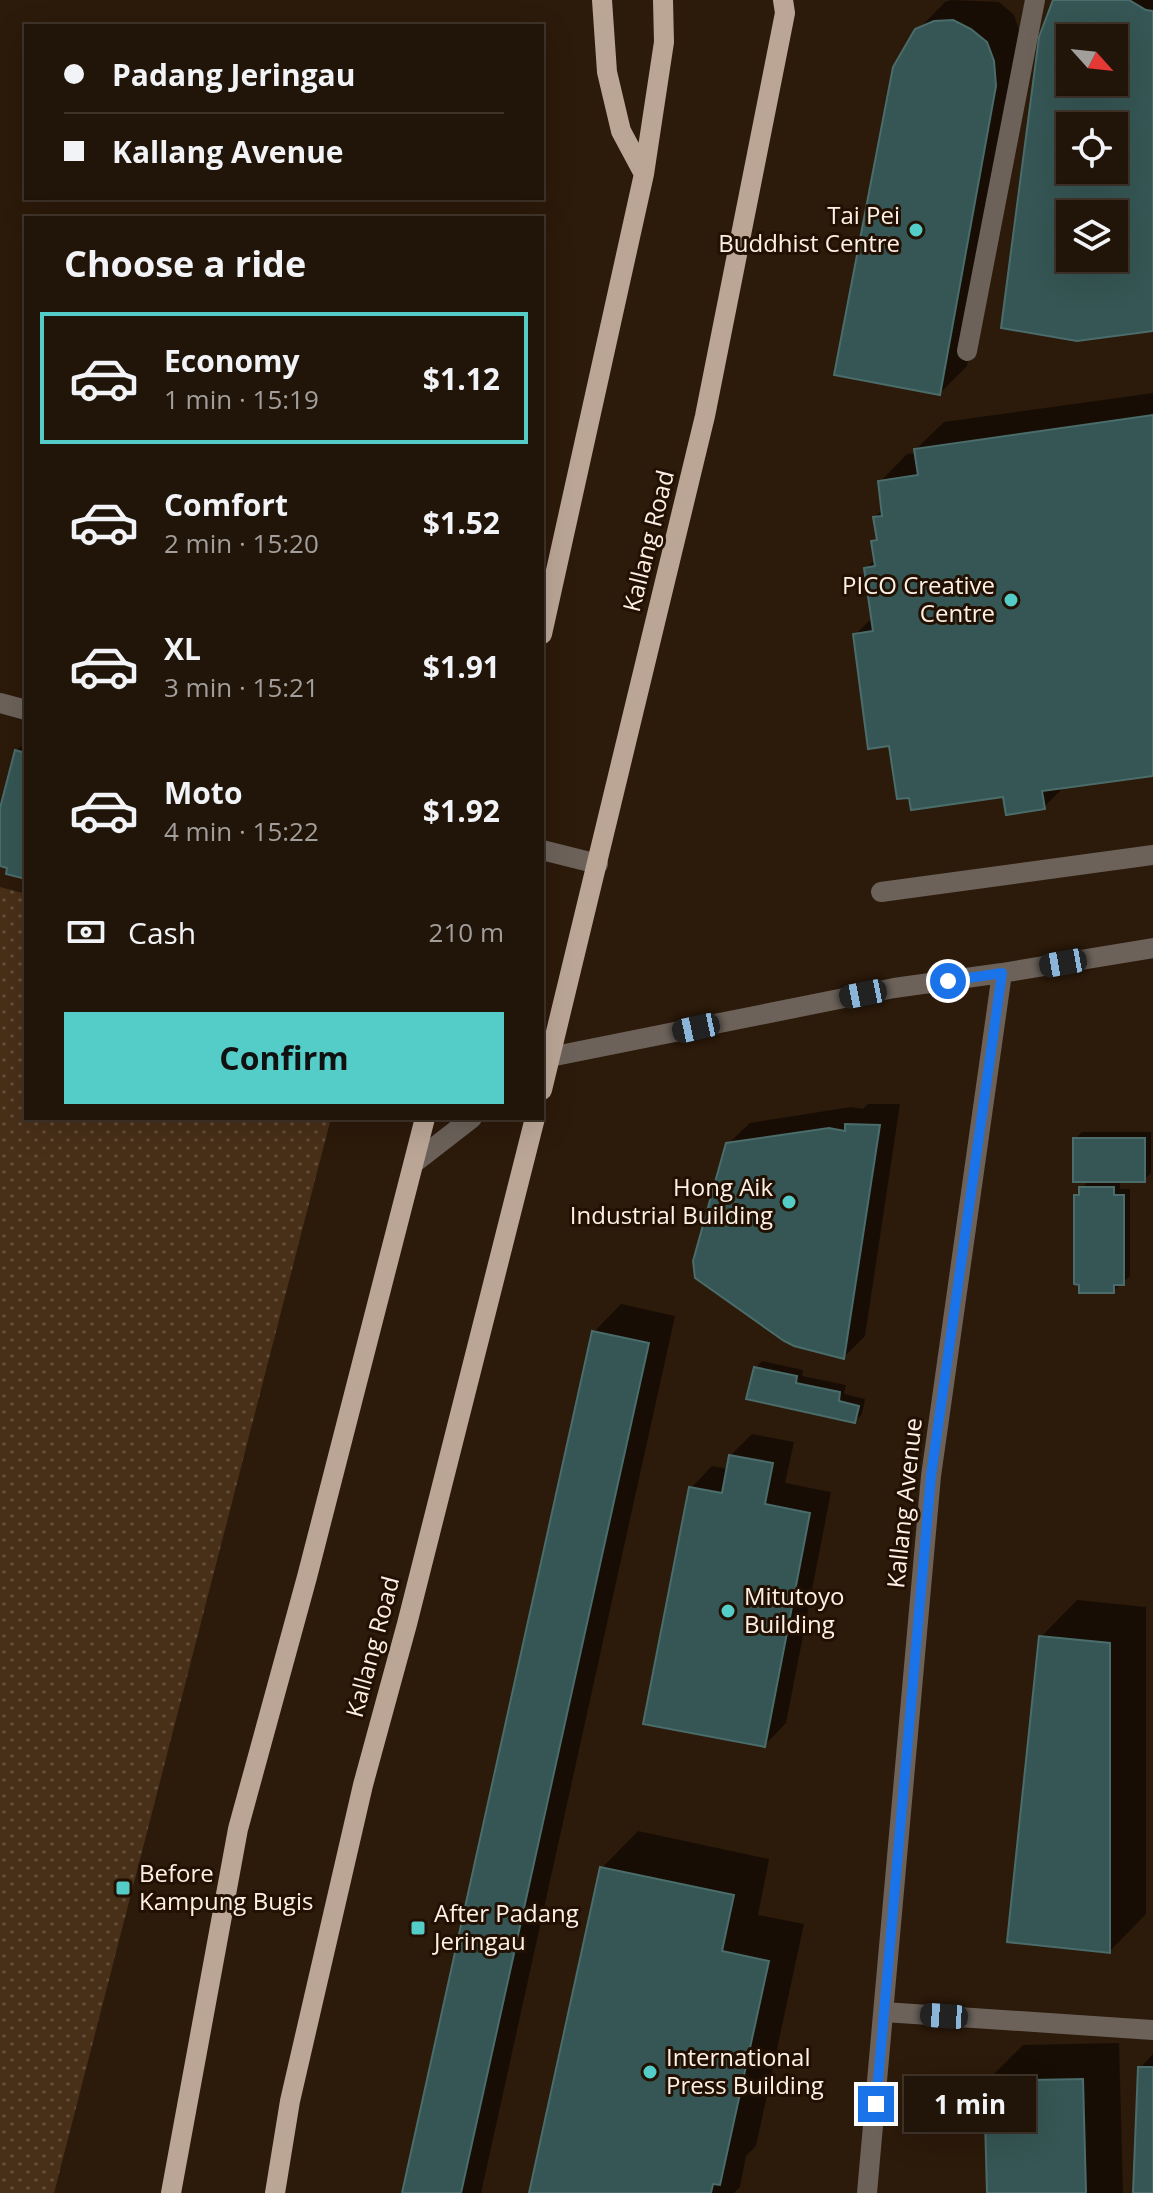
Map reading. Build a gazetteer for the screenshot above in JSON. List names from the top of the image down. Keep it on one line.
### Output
{"streets":{"main road":["Kallang Road"],"street":["Kallang Avenue"]},"places":{"other":["Tai Pei Buddhist Centre","PICO Creative Centre","Hong Aik Industrial Building","Mitutoyo Building","International Press Building"],"transit":["Before Kampung Bugis","After Padang Jeringau"]},"north":"bottom right","page":{"banner":["Padang Jeringau","Kallang Avenue"],"heading":"Choose a ride","list":[{"name":"Economy","note":"1 min · 15:19","value":"$1.12"},{"name":"Comfort","note":"2 min · 15:20","value":"$1.52"},{"name":"XL","note":"3 min · 15:21","value":"$1.91"},{"name":"Moto","note":"4 min · 15:22","value":"$1.92"}],"pay":["Cash","210 m"],"buttons":"Confirm","bubble":"1 min"}}
